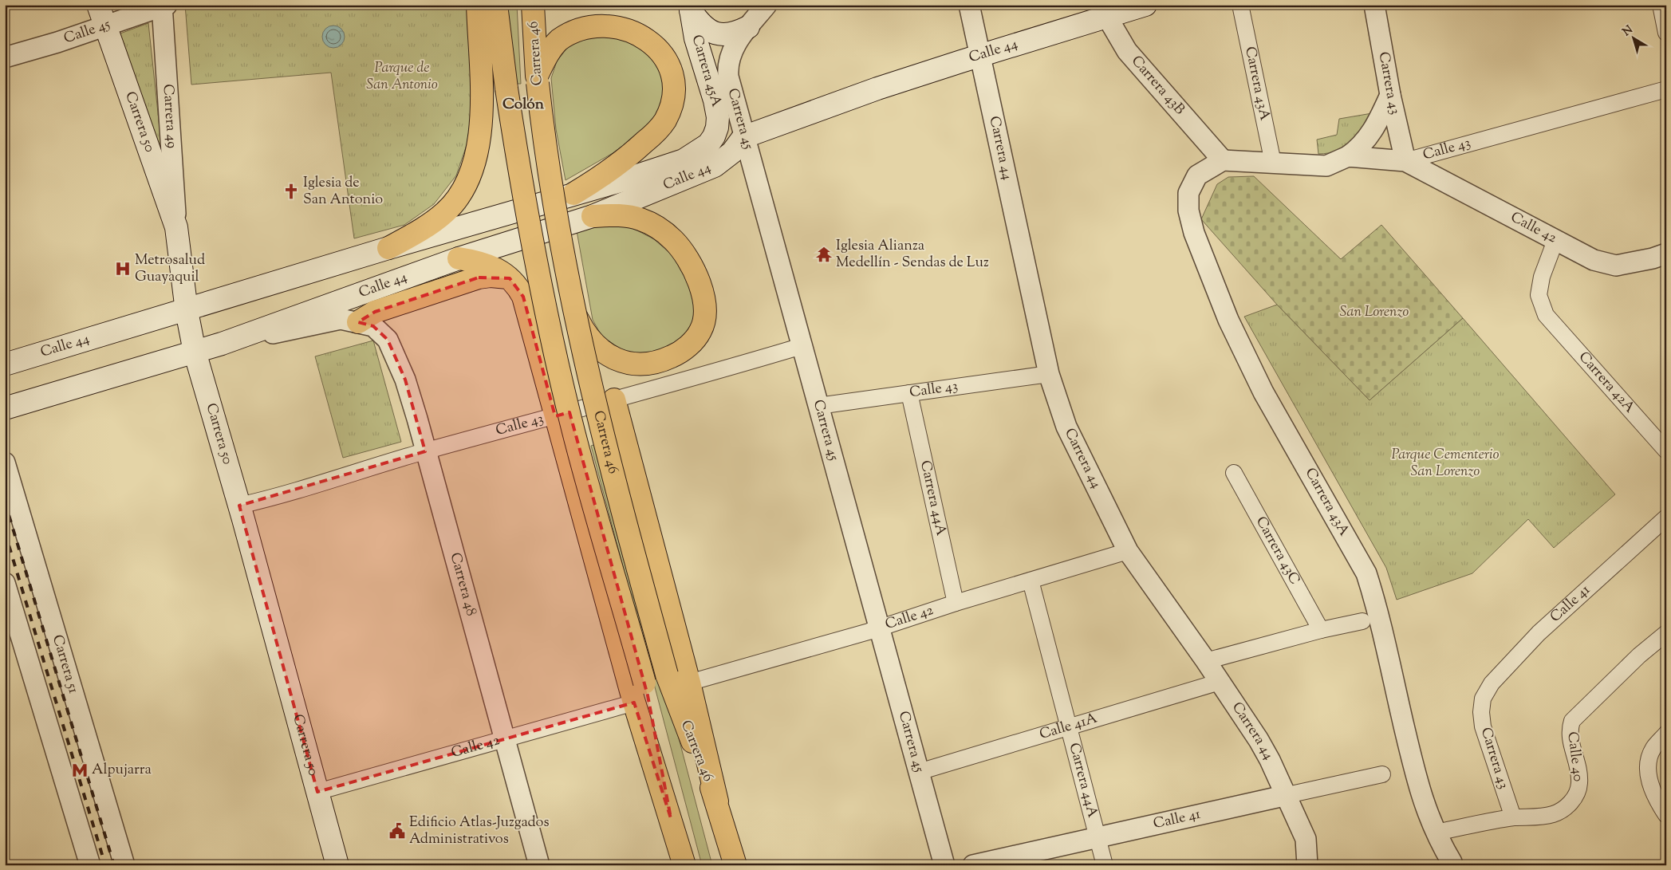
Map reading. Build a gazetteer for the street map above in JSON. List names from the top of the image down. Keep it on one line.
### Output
{"streets":{"main road":["Calle 44","Carrera 46","Carrera 45A","Carrera 50"],"street":["Calle 45","Carrera 43","Carrera 43A","Carrera 43B","Carrera 49","Carrera 45","Carrera 44","Calle 43","Calle 42","Carrera 42A","Carrera 44A","Carrera 43C","Carrera 48","Calle 41","Carrera 51","Calle 41A","Calle 40"]},"crossings":[["Calle 45","Carrera 49"],["Calle 45","Carrera 50"],["Calle 44","Carrera 46"],["Calle 44","Carrera 45A"],["Calle 44","Carrera 43B"],["Calle 44","Carrera 45"],["Calle 44","Carrera 50"],["Calle 44","Carrera 44"],["Calle 44","Carrera 48"],["Carrera 46","Calle 43"],["Carrera 46","Calle 42"],["Carrera 43","Calle 43"],["Carrera 43","Calle 42"],["Carrera 43","Calle 41"],["Carrera 43","Calle 40"],["Carrera 43A","Carrera 43B"],["Carrera 43A","Calle 43"],["Carrera 43A","Calle 40"],["Carrera 43B","Calle 43"],["Carrera 49","Carrera 50"],["Carrera 45","Calle 43"],["Carrera 45","Calle 42"],["Carrera 45","Calle 41A"],["Carrera 50","Calle 43"],["Carrera 50","Calle 42"],["Carrera 44","Calle 43"],["Carrera 44","Calle 42"],["Carrera 44","Calle 41"],["Carrera 44","Calle 41A"],["Calle 43","Calle 42"],["Calle 43","Carrera 44A"],["Calle 43","Carrera 48"],["Calle 42","Carrera 42A"],["Calle 42","Carrera 44A"],["Calle 42","Carrera 48"],["Carrera 44A","Calle 41"],["Carrera 44A","Calle 41A"]],"districts":["Colón"],"parks":["Parque de San Antonio","San Lorenzo","Parque Cementerio San Lorenzo"],"places":{"church":["Iglesia de San Antonio"],"temple":["Iglesia Alianza Medellín - Sendas de Luz"],"hospital":["Metrosalud Guayaquil"],"metro station":["Alpujarra"],"public building":["Edificio Atlas-Juzgados Administrativos"]},"north":"top left"}
